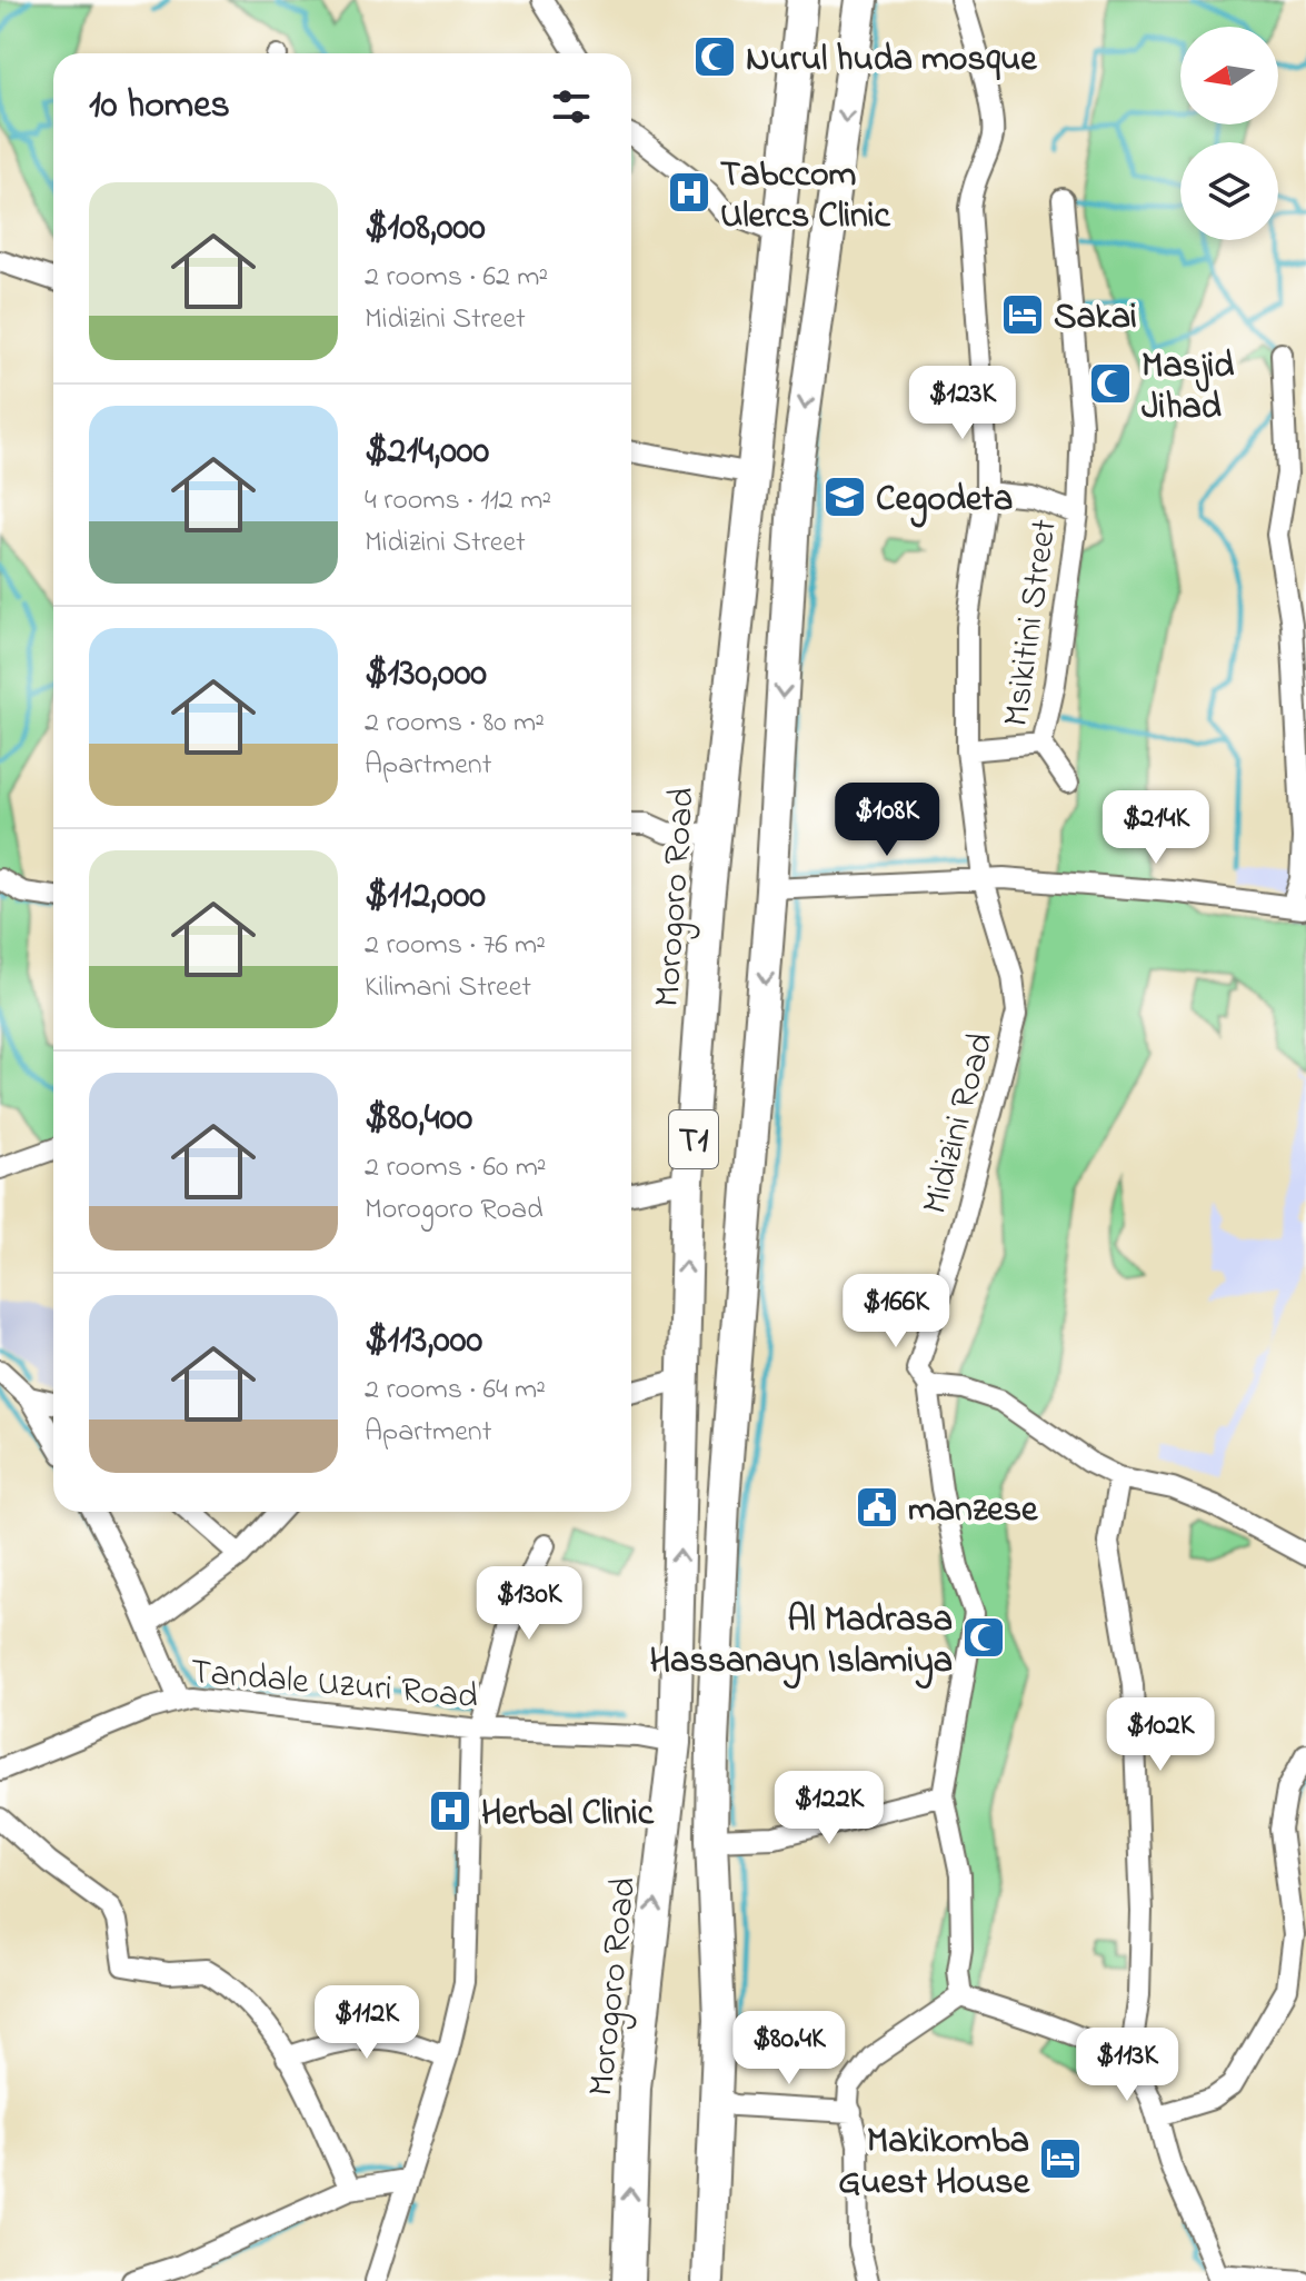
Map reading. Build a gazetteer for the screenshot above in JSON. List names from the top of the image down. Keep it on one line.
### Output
{"streets":{"highway":["Morogoro Road","T1"],"street":["Msikitini Street","Midizini Road","Tandale Uzuri Road"]},"crossings":[["Morogoro Road","Tandale Uzuri Road"]],"places":{"mosque":["Nurul huda mosque","Masjid Jihad","Al Madrasa Hassanayn Islamiya"],"hospital":["Tabccom Ulercs Clinic","Herbal Clinic"],"hotel":["Sakai","Makikomba Guest House"],"school or university":["Cegodeta"],"public building":["manzese"]},"north":"left","page":{"heading":"10 homes","list":[{"name":"$108,000","note":"2 rooms · 62 m² · Midizini Street"},{"name":"$214,000","note":"4 rooms · 112 m² · Midizini Street"},{"name":"$130,000","note":"2 rooms · 80 m² · Apartment"},{"name":"$112,000","note":"2 rooms · 76 m² · Kilimani Street"},{"name":"$80,400","note":"2 rooms · 60 m² · Morogoro Road"},{"name":"$113,000","note":"2 rooms · 64 m² · Apartment"}],"price":["$123K","$108K","$214K","$166K","$130K","$102K","$122K","$112K","$80.4K","$113K"]}}
